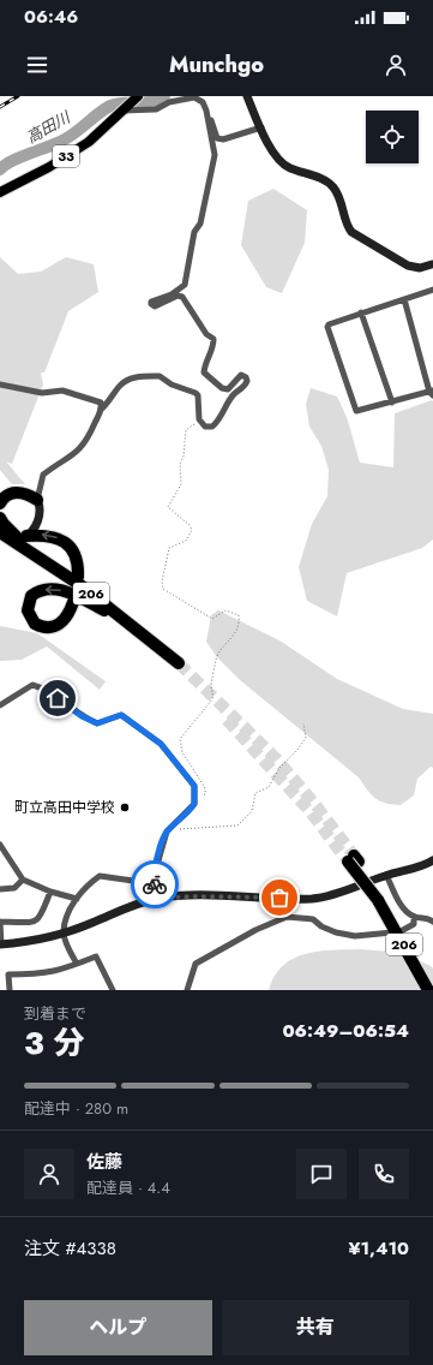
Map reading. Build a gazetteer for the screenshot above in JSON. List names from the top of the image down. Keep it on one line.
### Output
{"streets":{"highway":["206"],"main road":["33"]},"water":["高田川"],"places":["町立高田中学校"],"page":{"status":"06:46","header":"Munchgo","heading":["3 分","到着まで","06:49–06:54"],"panel":["佐藤","配達員 · 4.4","注文 #4338","¥1,410"],"bar":"配達中 · 280 m","buttons":["ヘルプ","共有"]}}
